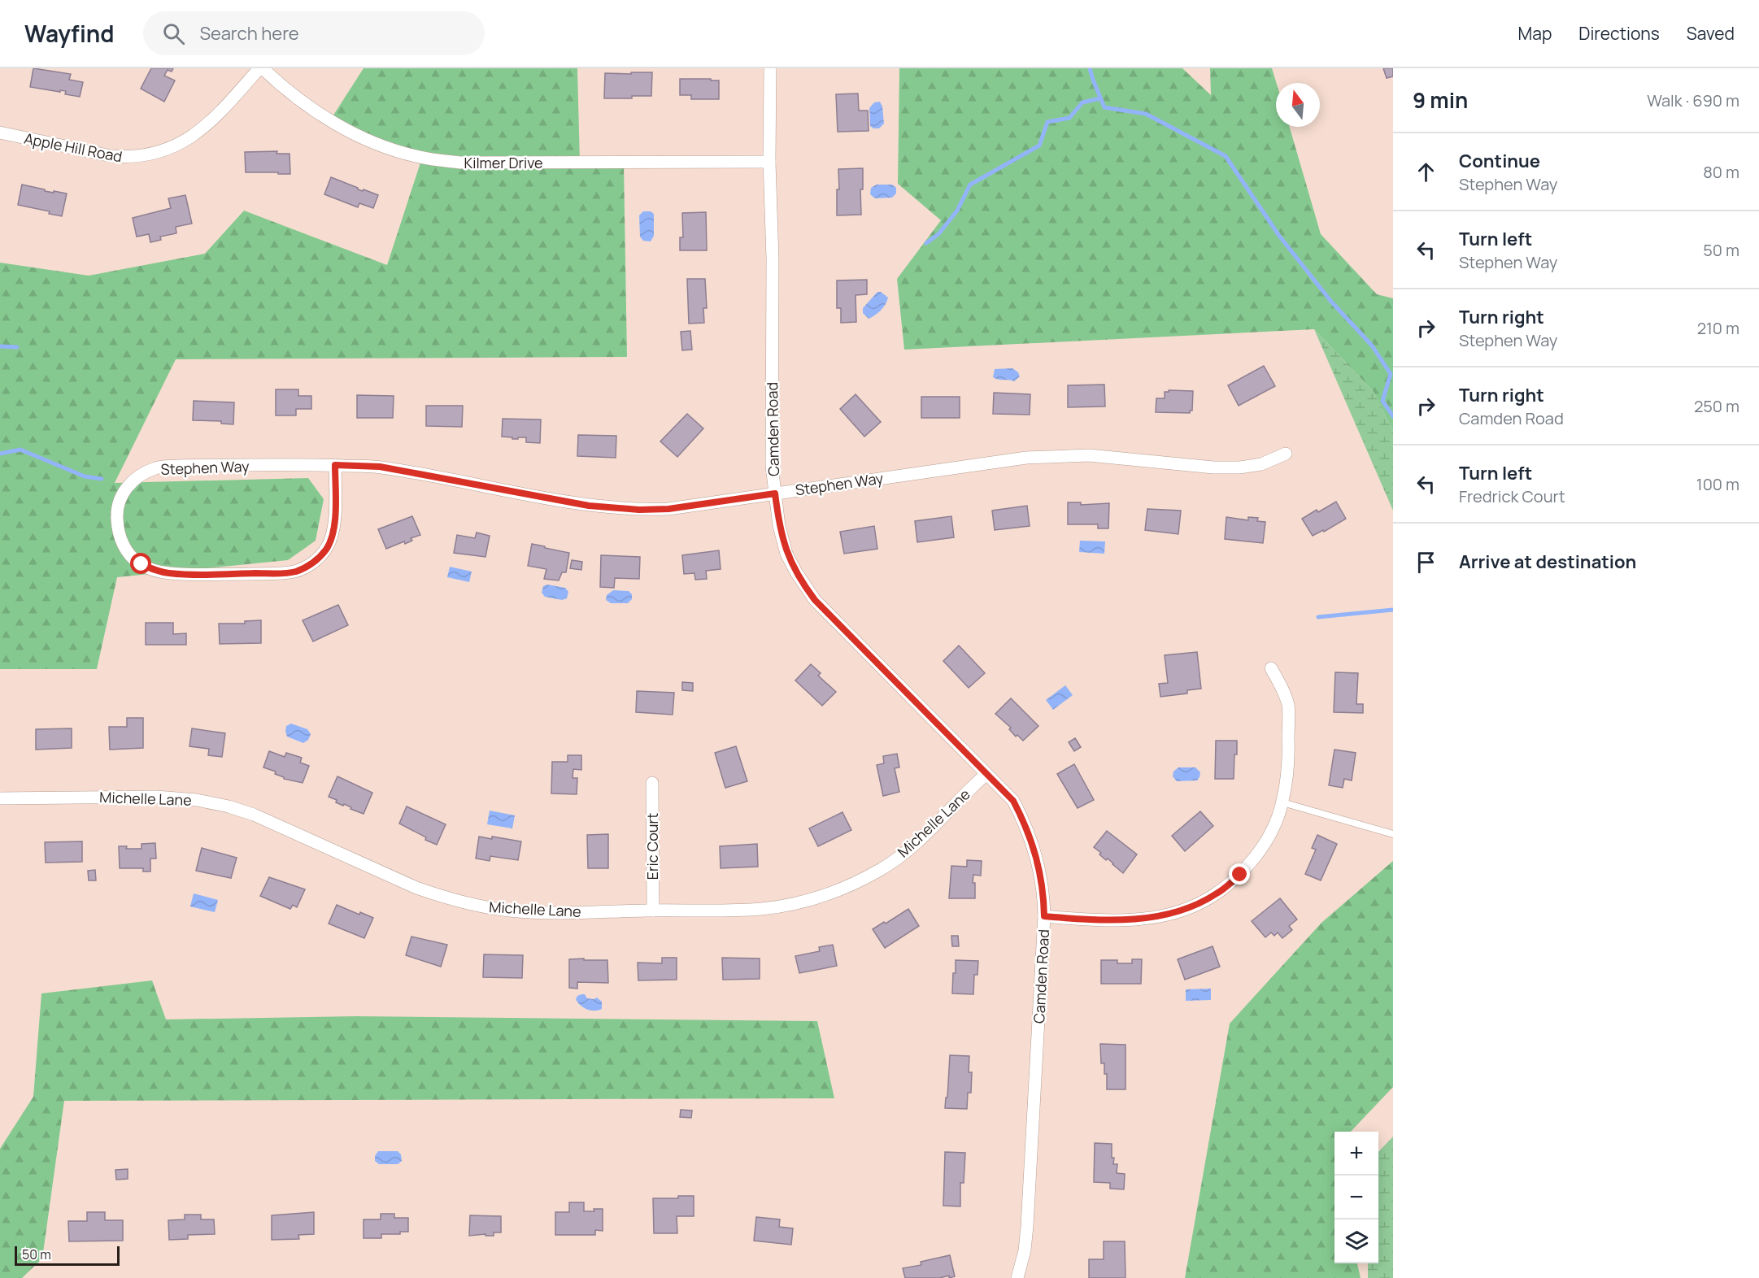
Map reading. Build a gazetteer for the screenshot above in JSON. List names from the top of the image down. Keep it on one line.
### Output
{"streets":{"street":["Apple Hill Road","Kilmer Drive","Camden Road","Stephen Way","Michelle Lane","Eric Court"]},"crossings":[["Apple Hill Road","Kilmer Drive"],["Kilmer Drive","Camden Road"],["Camden Road","Stephen Way"],["Camden Road","Michelle Lane"],["Michelle Lane","Eric Court"]],"scale_bar":"50 m","north":"top","page":{"header":"Wayfind","search":"Search here","nav":["Map","Directions","Saved"],"heading":["9 min","Walk · 690 m"],"list":[["Continue","Stephen Way","80 m"],["Turn left","Stephen Way","50 m"],["Turn right","Stephen Way","210 m"],["Turn right","Camden Road","250 m"],["Turn left","Fredrick Court","100 m"],"Arrive at destination"],"map_buttons":["+","−"],"scale":"50 m"}}
